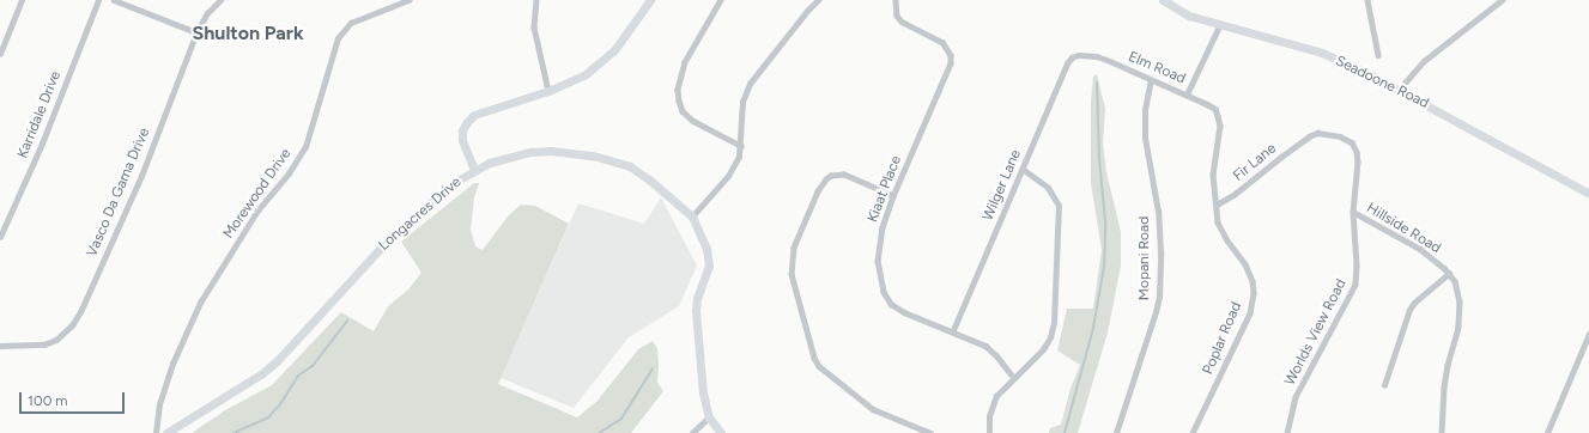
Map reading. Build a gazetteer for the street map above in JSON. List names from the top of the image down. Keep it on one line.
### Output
{"streets":{"street":["Elm Road","Seadoone Road","Karridale Drive","Fir Lane","Wilger Lane","Kiaat Place","Vasco Da Gama Drive","Morewood Drive","Longacres Drive","Hillside Road","Mopani Road","Worlds View Road","Poplar Road"]},"crossings":[["Elm Road","Wilger Lane"],["Elm Road","Mopani Road"],["Elm Road","Poplar Road"],["Fir Lane","Hillside Road"],["Fir Lane","Poplar Road"],["Wilger Lane","Kiaat Place"],["Hillside Road","Worlds View Road"]],"districts":["Shulton Park"],"scale_bar":"100 m"}
